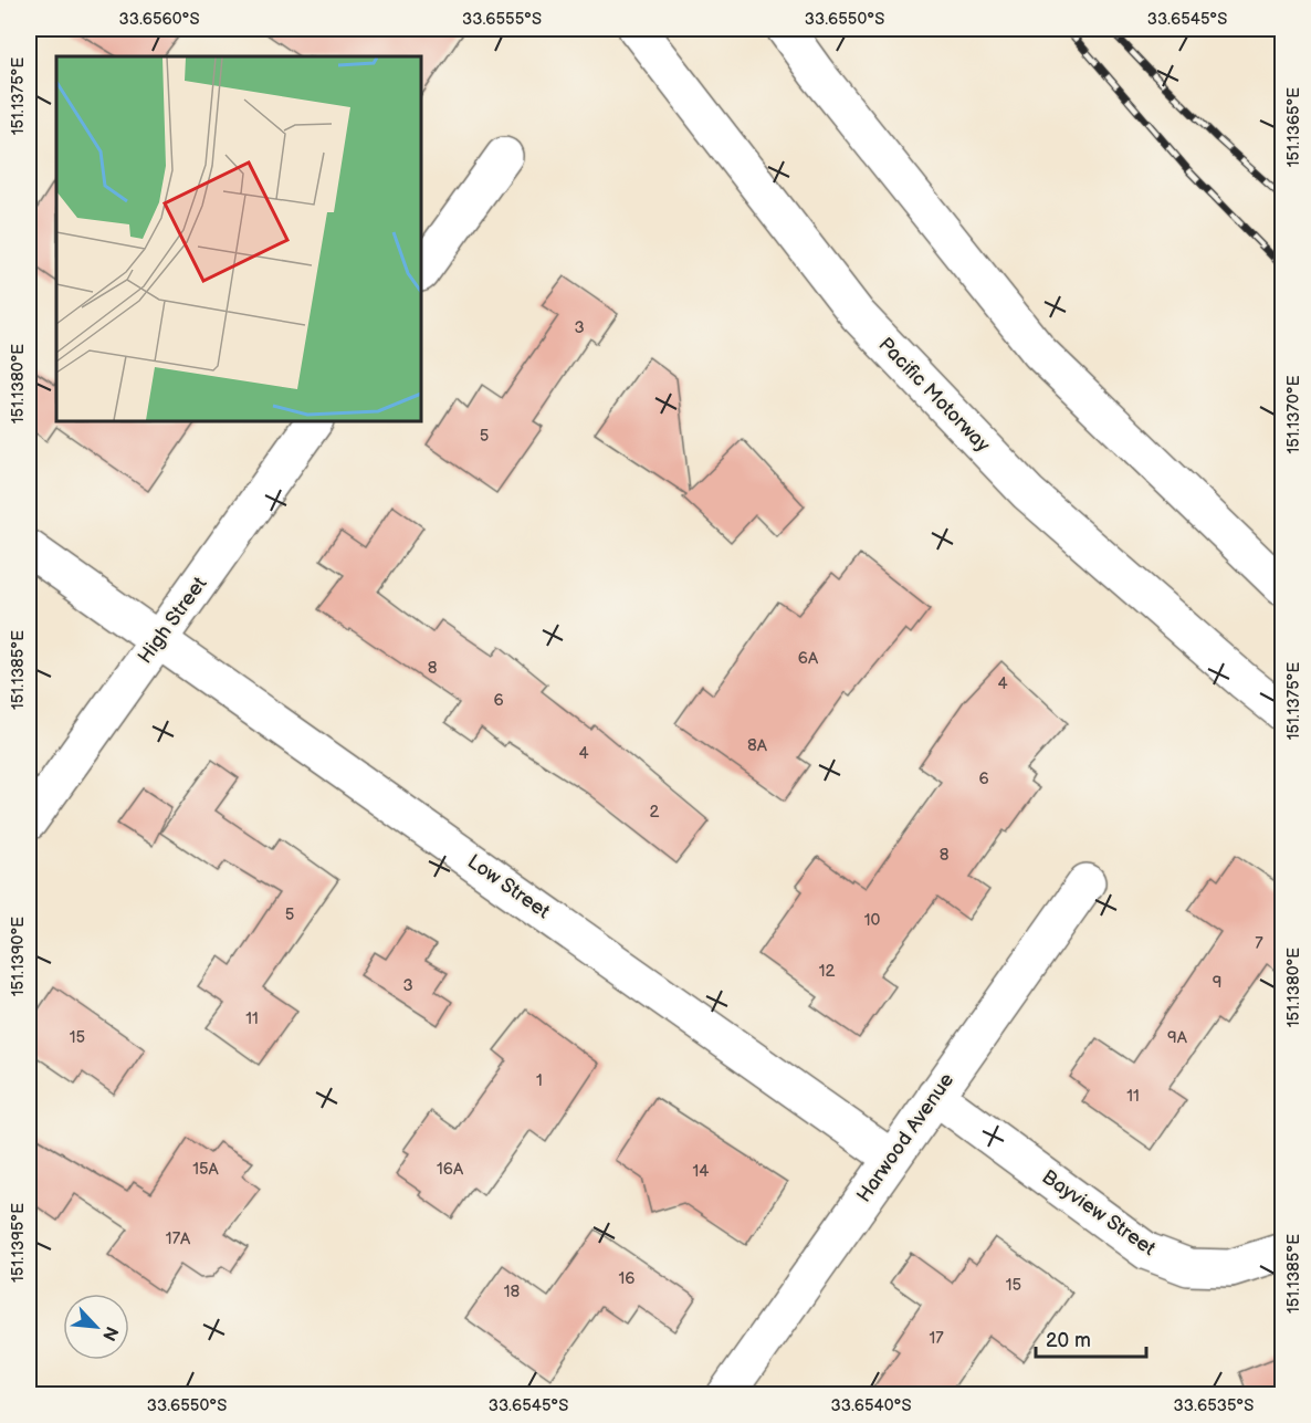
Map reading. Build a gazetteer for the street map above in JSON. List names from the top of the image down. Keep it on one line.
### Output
{"streets":{"main road":["Pacific Motorway","High Street","Low Street","Harwood Avenue","Bayview Street"]},"crossings":[["High Street","Low Street"],["Low Street","Harwood Avenue"],["Harwood Avenue","Bayview Street"]],"house_numbers":["3","5","6A","8","4","6","8A","4","6","2","8","5","10","7","12","9","3","11","15","9A","1","11","15A","16A","14","17A","16","15","18","17"],"scale_bar":"20 m","north":"bottom right","coordinates":["33.6560°S","33.6555°S","33.6550°S","33.6545°S","151.1375°E","151.1365°E","151.1380°E","151.1370°E","151.1385°E","151.1390°E","151.1395°E","33.6540°S","33.6535°S"]}
